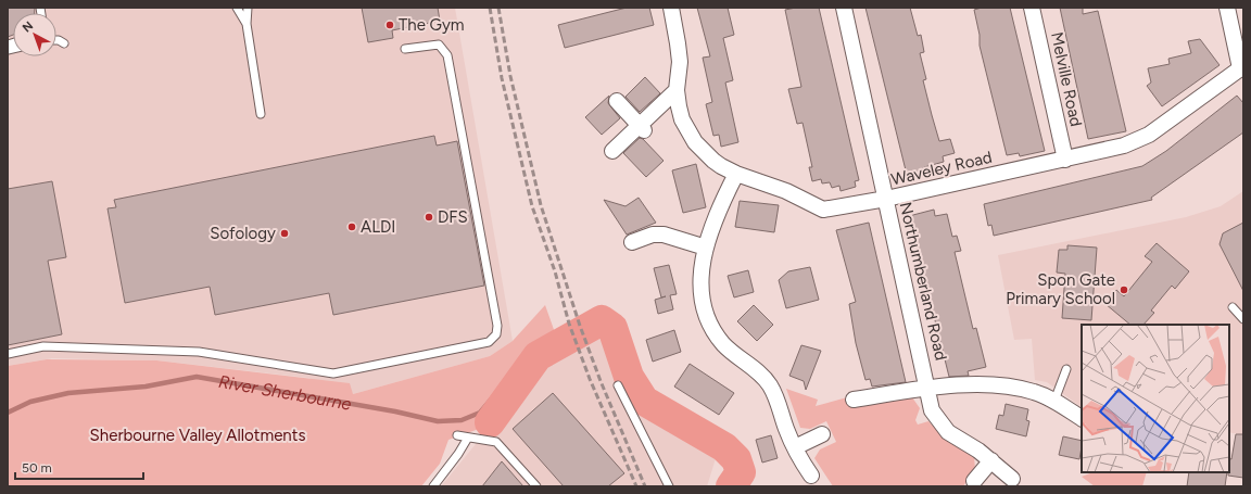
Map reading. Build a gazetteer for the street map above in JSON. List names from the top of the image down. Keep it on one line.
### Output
{"streets":{"street":["Melville Road","Waveley Road","Northumberland Road"]},"crossings":[["Melville Road","Waveley Road"],["Waveley Road","Northumberland Road"]],"water":["River Sherbourne"],"parks":["Sherbourne Valley Allotments"],"places":["The Gym","DFS","ALDI","Sofology","Spon Gate Primary School"],"scale_bar":"50 m","north":"top left"}
